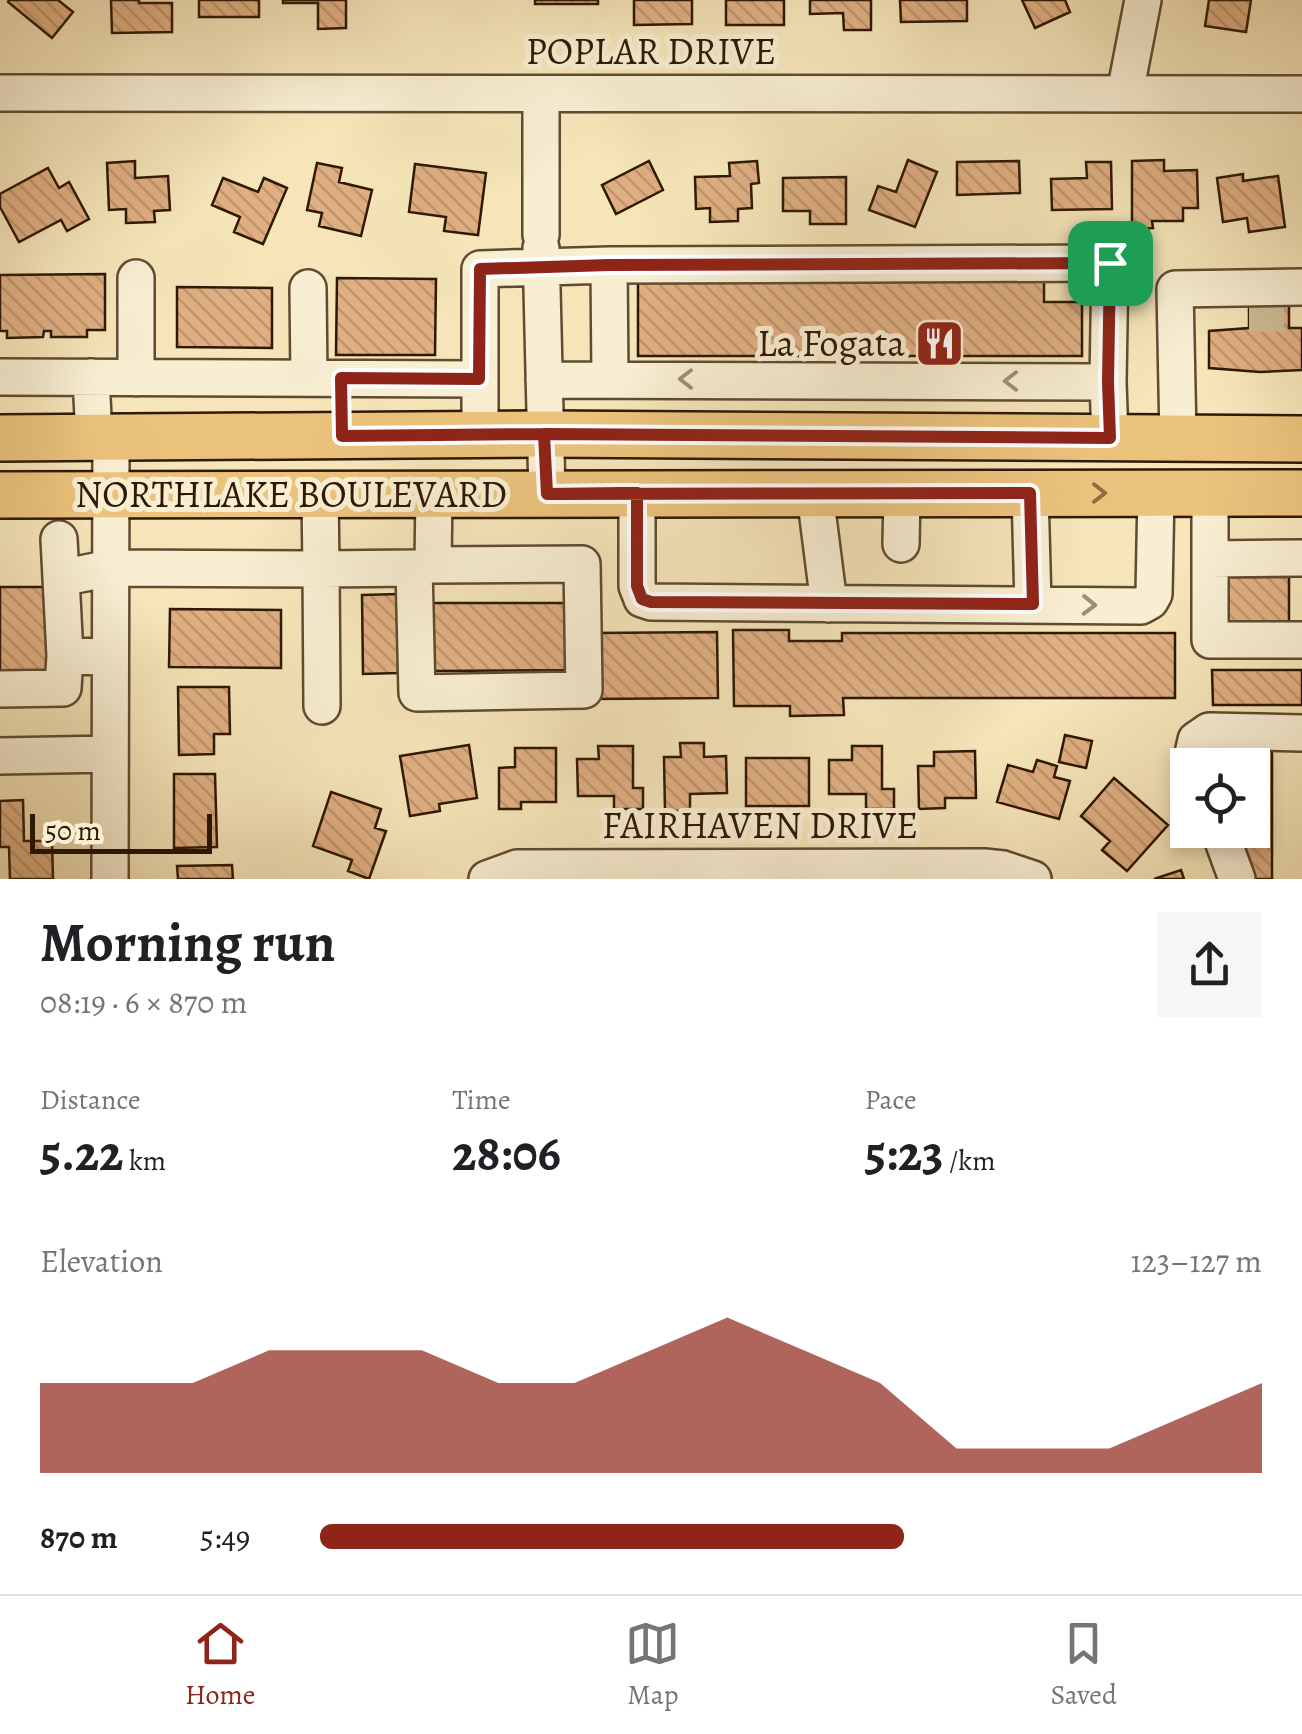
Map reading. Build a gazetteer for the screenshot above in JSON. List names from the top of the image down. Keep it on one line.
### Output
{"streets":{"main road":["NORTHLAKE BOULEVARD"],"street":["POPLAR DRIVE","FAIRHAVEN DRIVE"]},"places":{"restaurant":["La Fogata"]},"scale_bar":"50 m","page":{"scale":"50 m","heading":["Morning run","08:19 · 6 × 870 m"],"stats":[["Distance","5.22 km"],["Time","28:06"],["Pace","5:23 /km"]],"chart":["Elevation","123–127 m"],"list":[{"name":"870 m","note":"5:49"}],"tabs":["Home","Map","Saved"]}}
